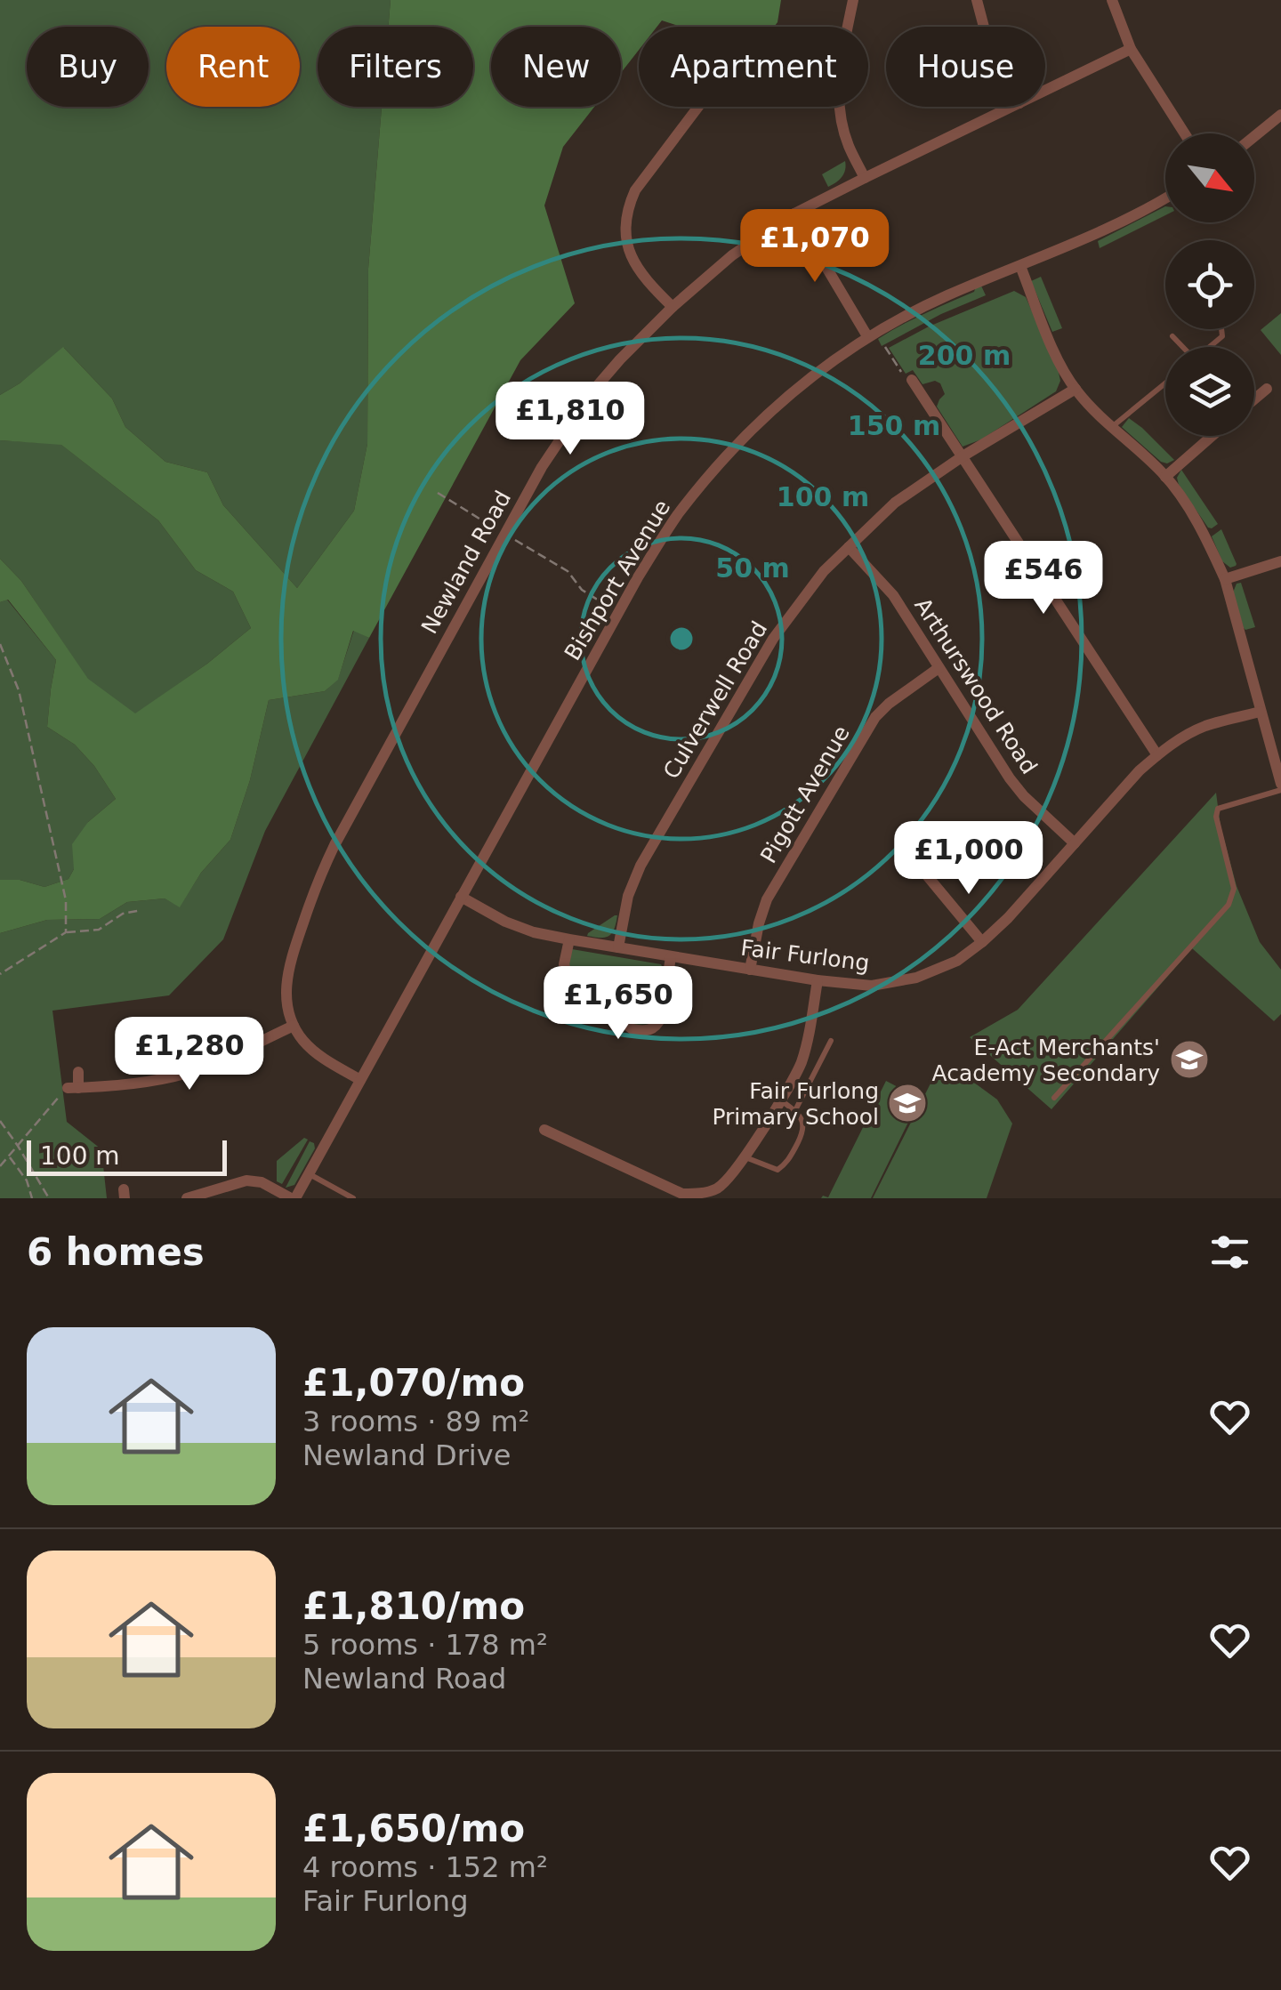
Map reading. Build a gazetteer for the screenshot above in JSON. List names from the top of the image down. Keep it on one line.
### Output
{"streets":{"street":["Newland Road","Bishport Avenue","Arthurswood Road","Culverwell Road","Pigott Avenue","Fair Furlong"]},"crossings":[["Bishport Avenue","Fair Furlong"],["Arthurswood Road","Culverwell Road"],["Arthurswood Road","Pigott Avenue"],["Arthurswood Road","Fair Furlong"],["Culverwell Road","Fair Furlong"],["Pigott Avenue","Fair Furlong"]],"places":{"school or university":["E-Act Merchants' Academy Secondary","Fair Furlong Primary School"]},"scale_bar":"100 m","north":"bottom right","page":{"chip":["Buy","Rent","Filters","New","Apartment","House"],"price":["£1,070","£1,810","£546","£1,000","£1,650","£1,280"],"scale":"100 m","heading":"6 homes","list":[{"name":"£1,070/mo","note":"3 rooms · 89 m² · Newland Drive"},{"name":"£1,810/mo","note":"5 rooms · 178 m² · Newland Road"},{"name":"£1,650/mo","note":"4 rooms · 152 m² · Fair Furlong"}]},"rings":["200 m","150 m","100 m","50 m"]}
